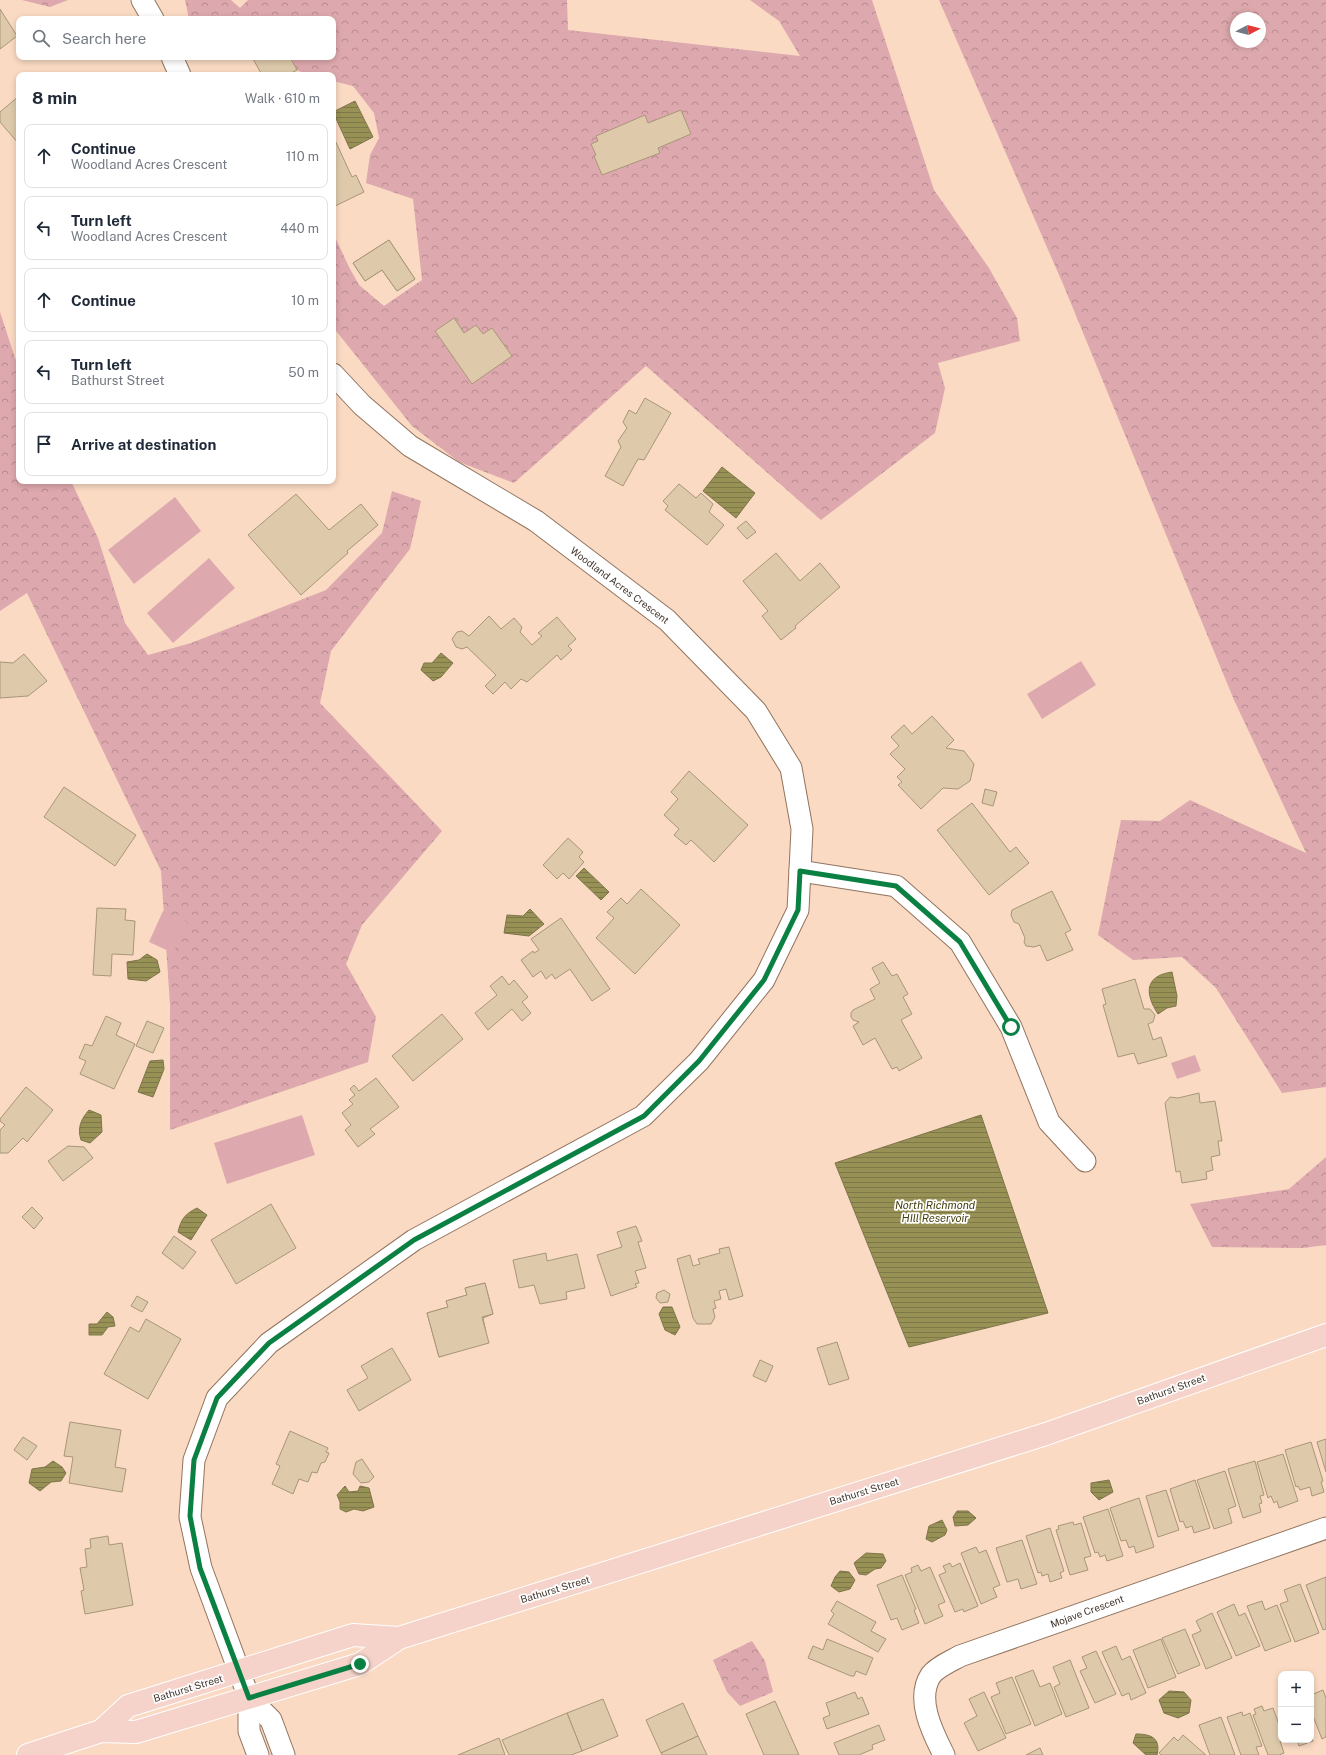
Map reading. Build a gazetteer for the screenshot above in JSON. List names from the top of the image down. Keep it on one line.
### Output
{"streets":{"main road":["Bathurst Street"],"street":["Woodland Acres Crescent","Mojave Crescent"]},"crossings":[["Woodland Acres Crescent","Bathurst Street"]],"water":["North Richmond HIll Reservoir"],"north":"right","page":{"search":"Search here","heading":["8 min","Walk · 610 m"],"list":[["Continue","Woodland Acres Crescent","110 m"],["Turn left","Woodland Acres Crescent","440 m"],["Continue","10 m"],["Turn left","Bathurst Street","50 m"],"Arrive at destination"],"map_buttons":["+","−"]}}
